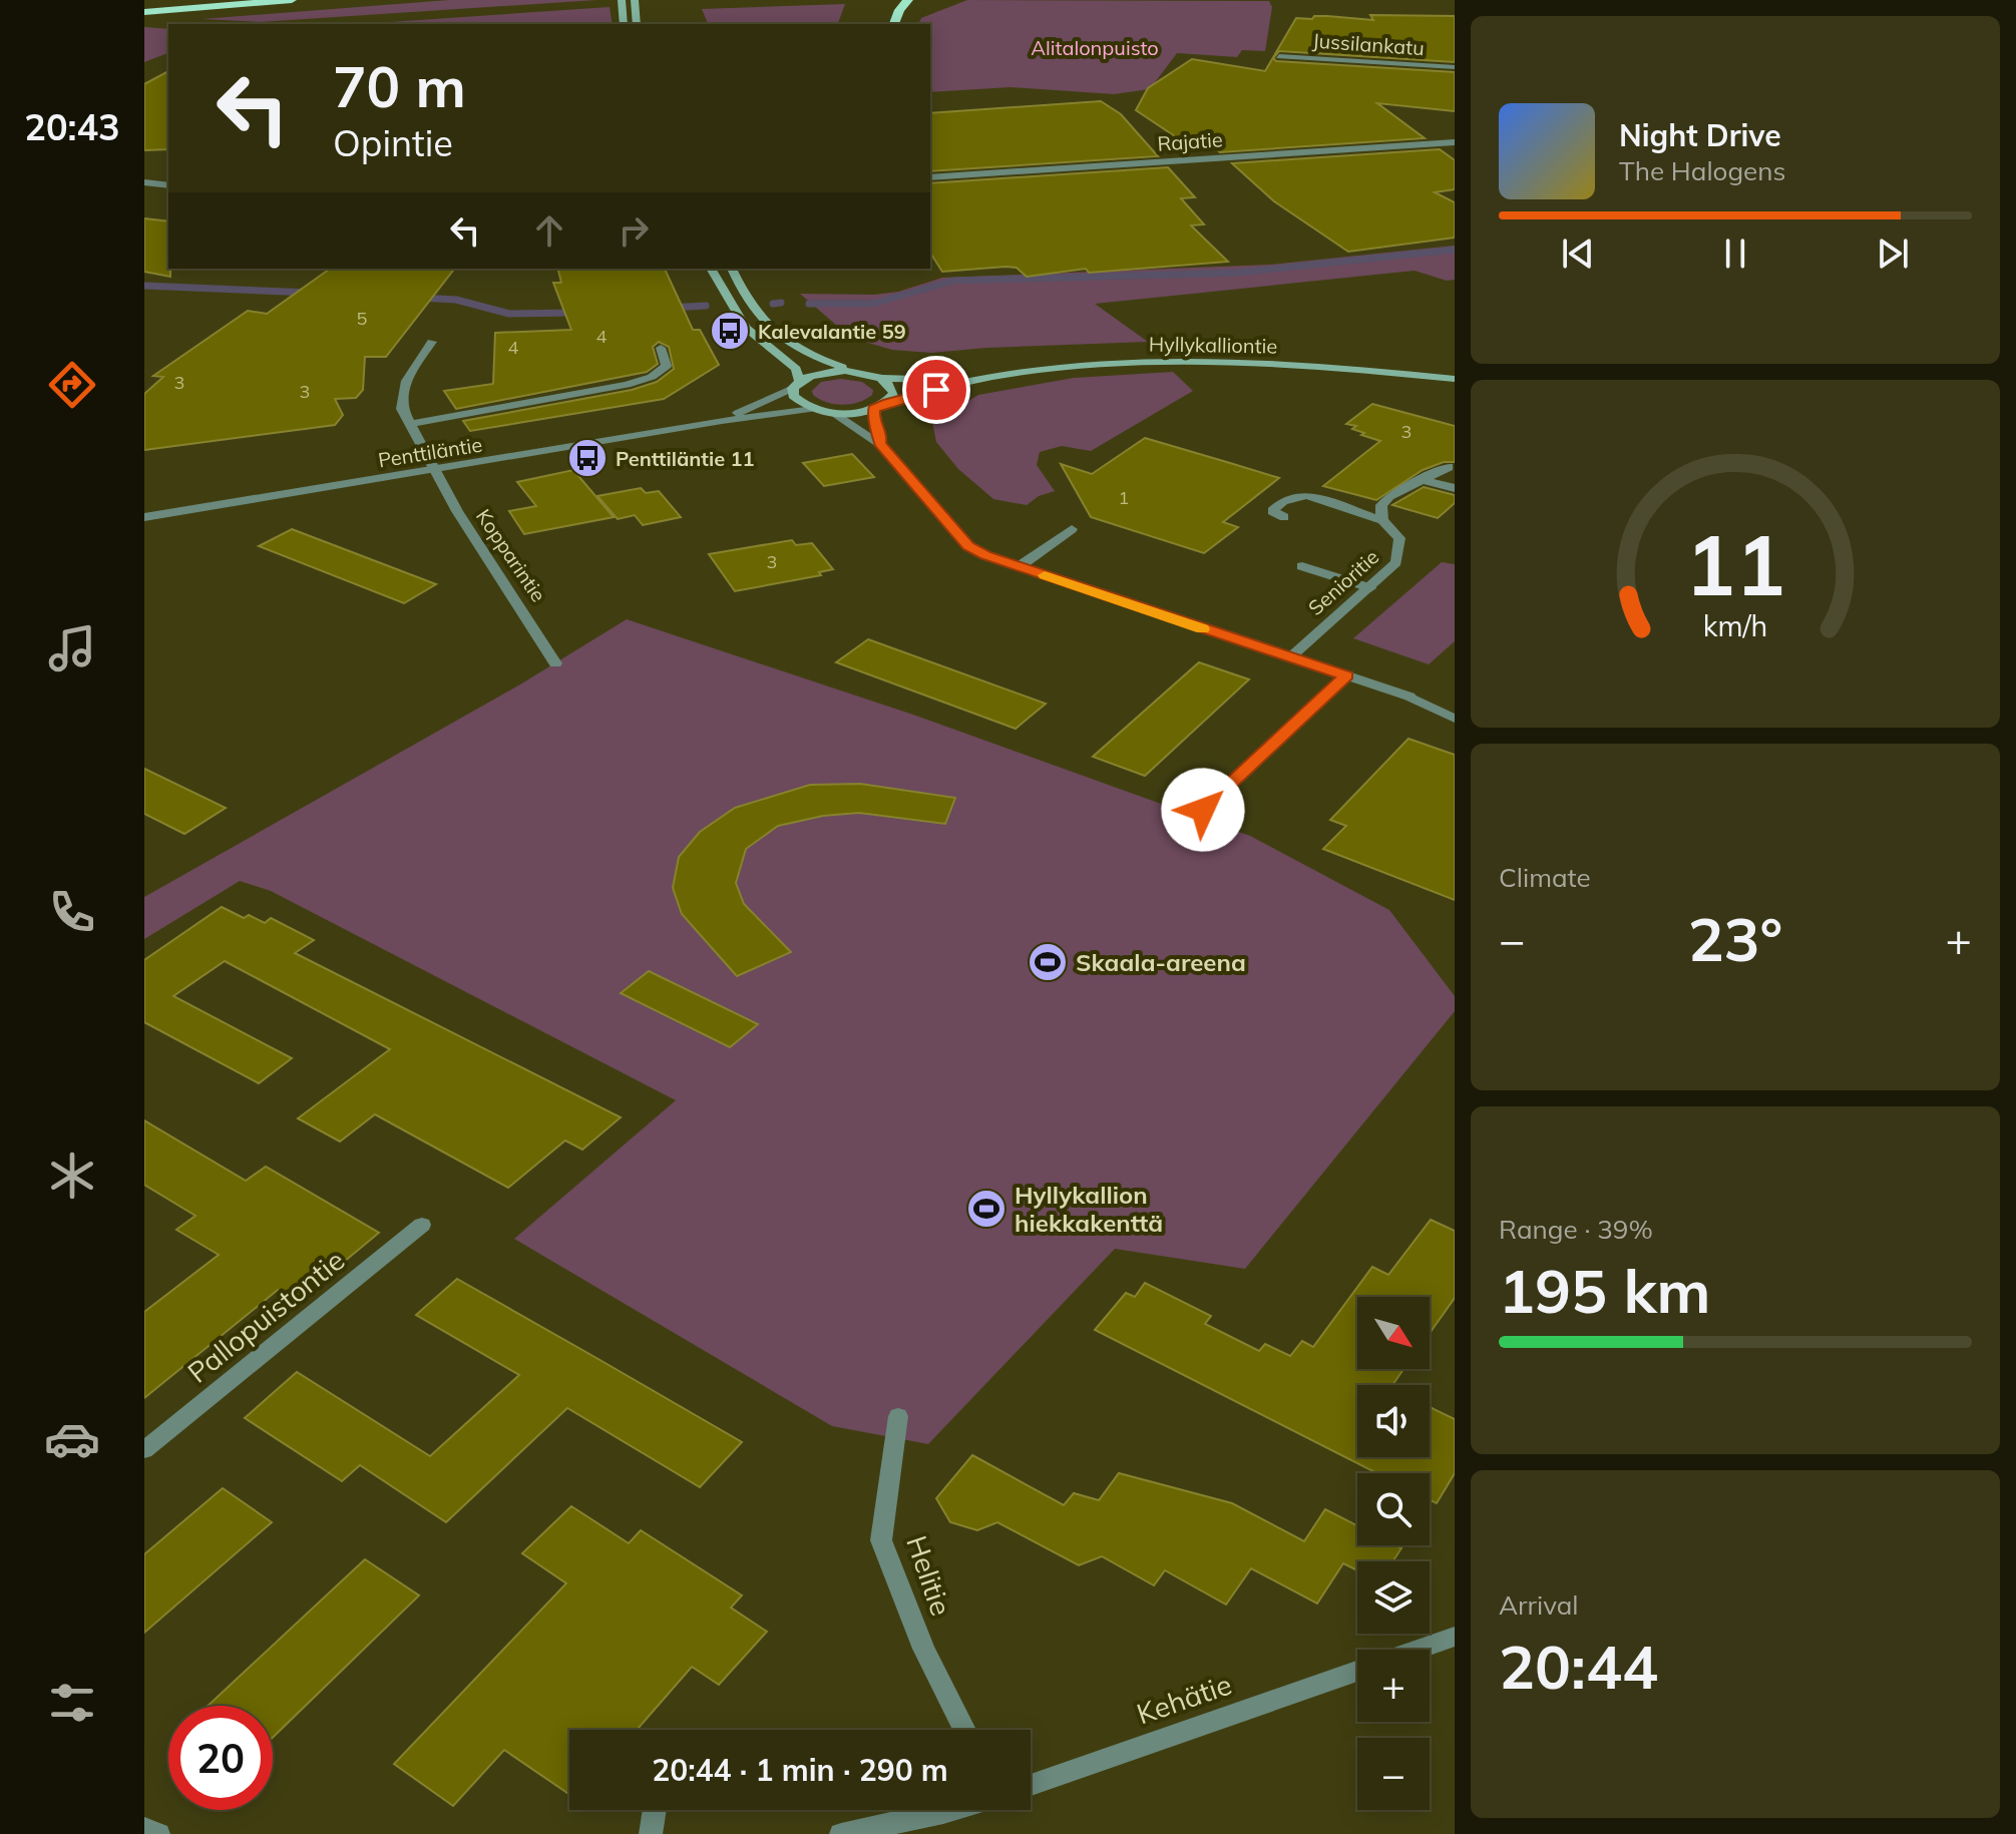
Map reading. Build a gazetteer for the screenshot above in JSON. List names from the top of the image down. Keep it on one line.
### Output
{"streets":{"main road":["Hyllykalliontie"],"street":["Jussilankatu","Rajatie","Penttiläntie","Kopparintie","Senioritie","Pallopuistontie","Helitie","Kehätie"]},"crossings":[["Penttiläntie","Kopparintie"]],"parks":["Alitalonpuisto"],"places":{"bus stop":["Kalevalantie 59","Penttiläntie 11"],"sports":["Skaala-areena","Hyllykallion hiekkakenttä"]},"house_numbers":["5","4","4","3","3","3","1","3"],"north":"bottom right","page":{"tabs":"20:43","turn":["70 m","Opintie"],"song":["Night Drive","The Halogens"],"tile":["Climate",["Range · 39%","195 km"],["Arrival","20:44"]],"heat":["−","23°","+"],"map_buttons":["+","−"],"limit":"20","trip":"20:44 · 1 min · 290 m","gauge":["11","km/h"]}}
